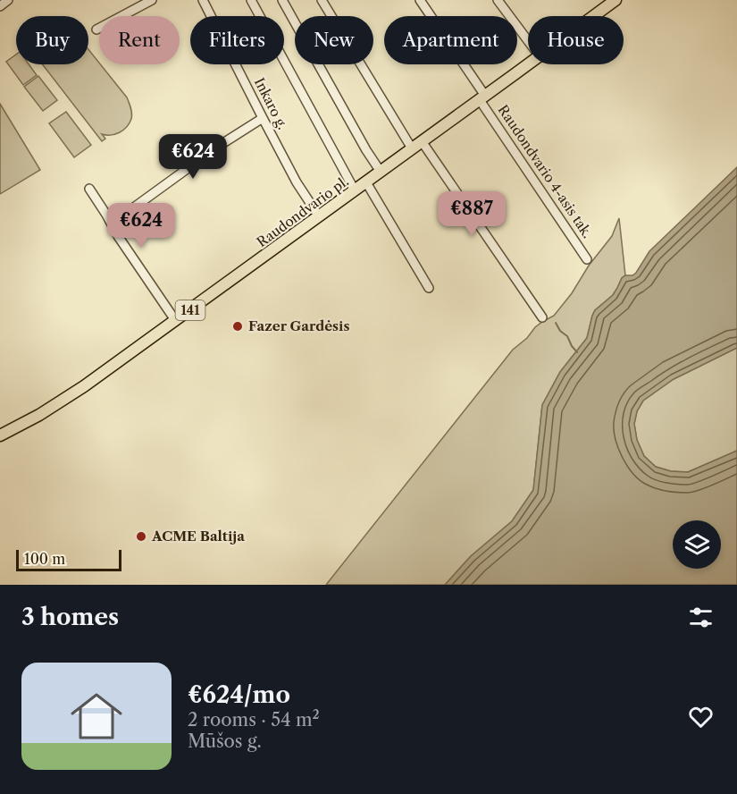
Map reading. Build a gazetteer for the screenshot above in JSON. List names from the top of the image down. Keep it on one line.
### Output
{"streets":{"main road":["Raudondvario pl.","141"],"street":["Inkaro g.","Raudondvario 4-asis tak."]},"crossings":[["Inkaro g.","Raudondvario pl."],["Raudondvario 4-asis tak.","Raudondvario pl."]],"places":["Fazer Gardėsis","ACME Baltija"],"scale_bar":"100 m","page":{"chip":["Buy","Rent","Filters","New","Apartment","House"],"price":["€624","€887","€624"],"scale":"100 m","heading":"3 homes","list":[{"name":"€624/mo","note":"2 rooms · 54 m² · Mūšos g."}]}}
